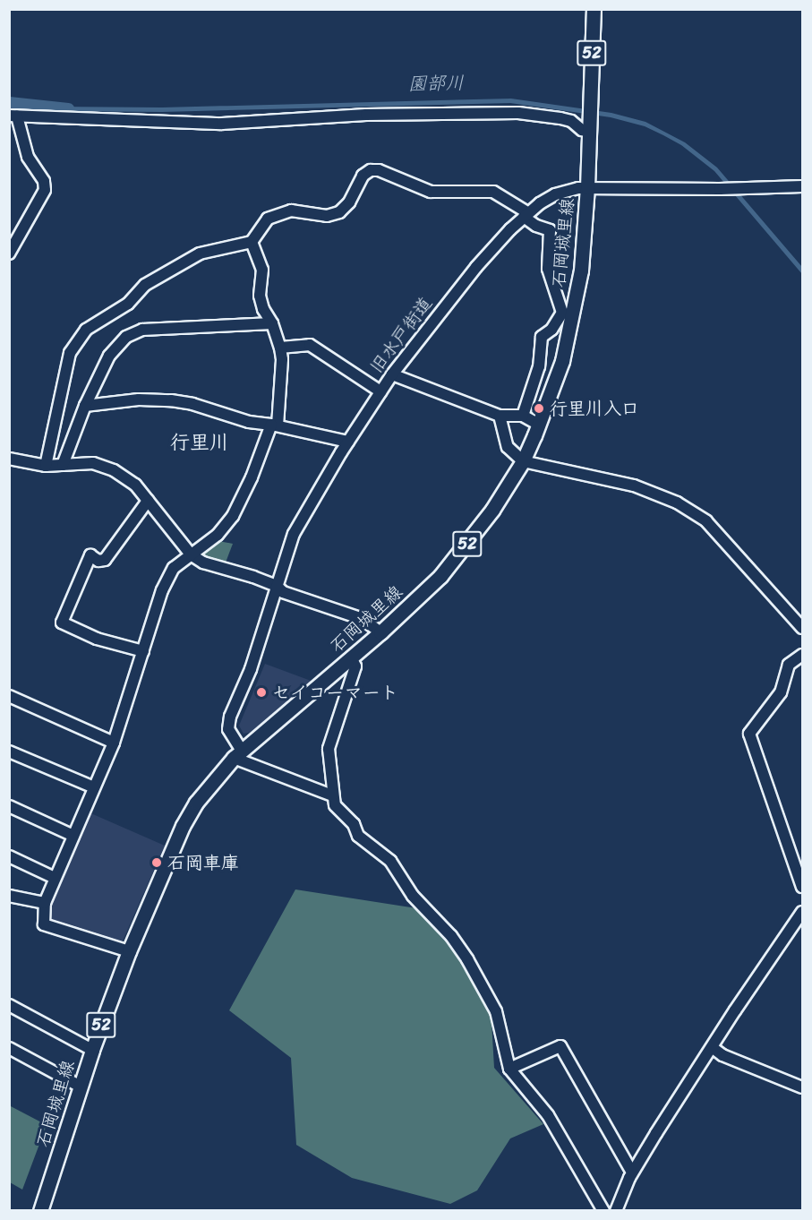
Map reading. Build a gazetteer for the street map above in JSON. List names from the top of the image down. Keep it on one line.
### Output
{"streets":{"main road":["52","石岡城里線"],"street":["旧水戸街道"]},"crossings":[["石岡城里線","旧水戸街道"]],"districts":["行里川"],"water":["園部川"],"places":["行里川入口","セイコーマート","石岡車庫"]}
